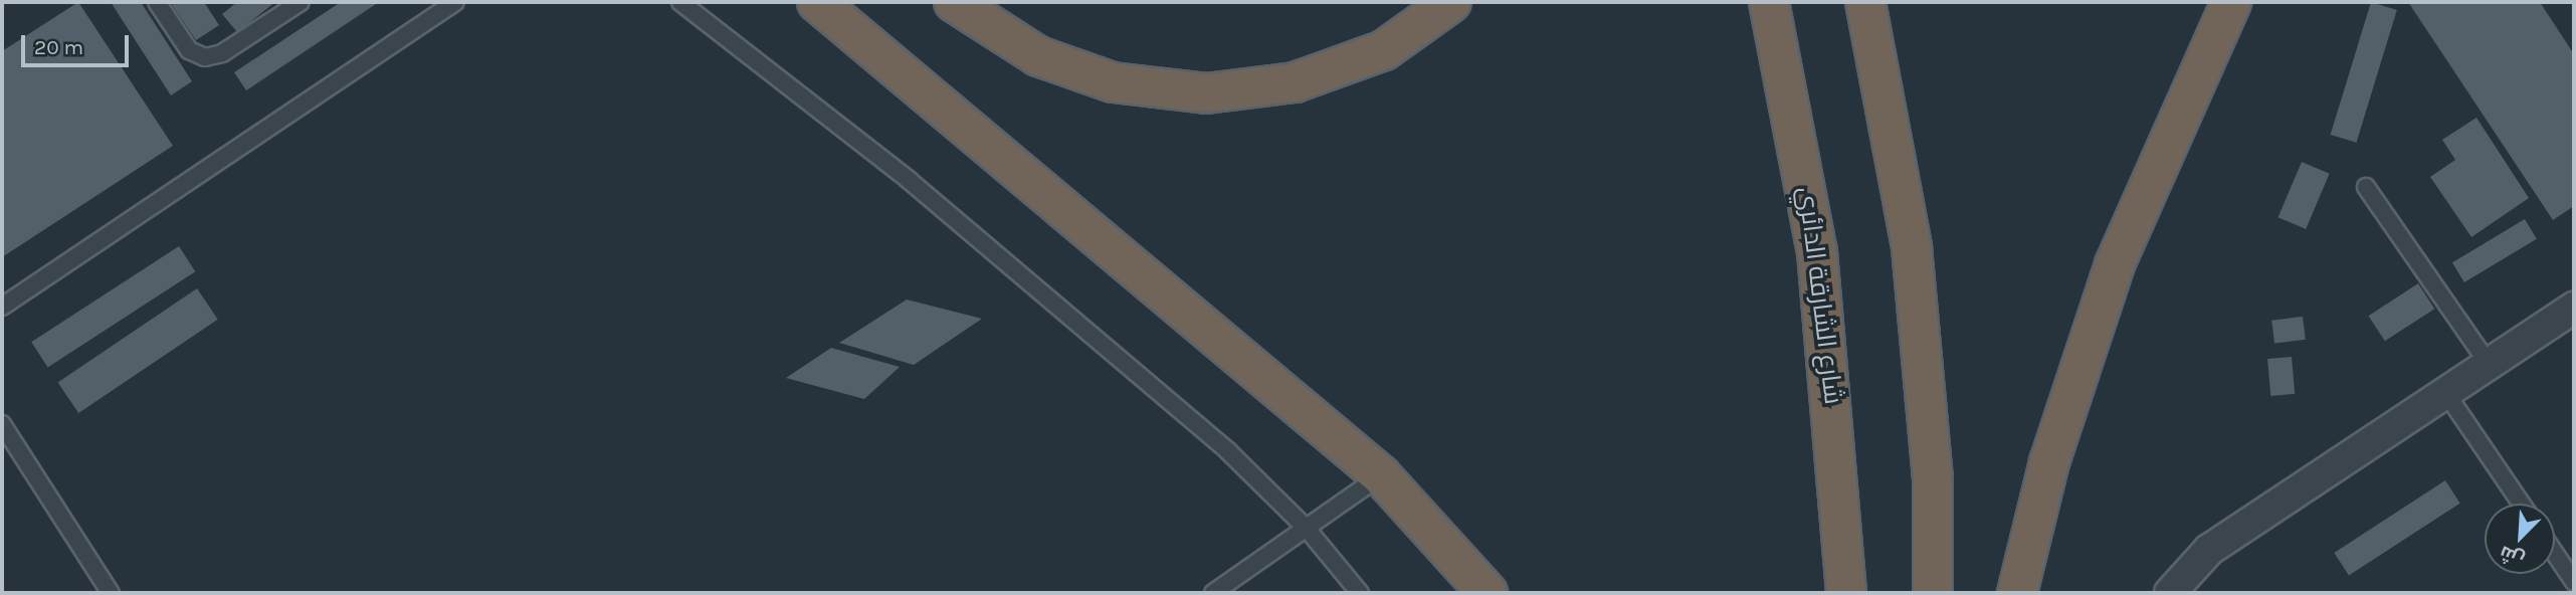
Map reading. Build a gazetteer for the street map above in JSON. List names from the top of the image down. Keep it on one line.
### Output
{"streets":{"highway":["شارع الشارقة الدائري"]},"scale_bar":"20 m","north":"bottom left"}
